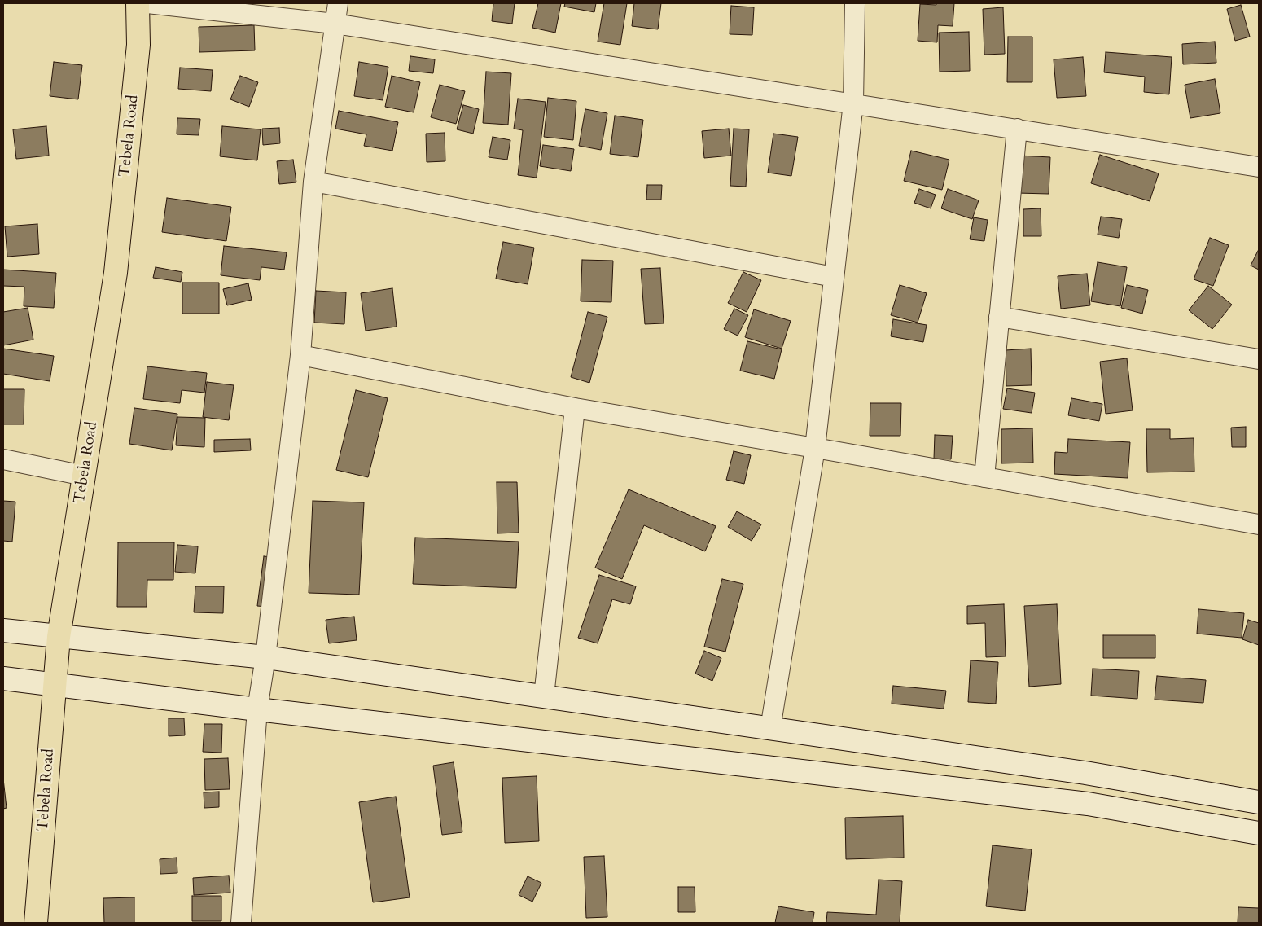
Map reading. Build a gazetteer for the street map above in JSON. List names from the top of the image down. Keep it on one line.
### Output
{"streets":{"main road":["Tebela Road"]}}
